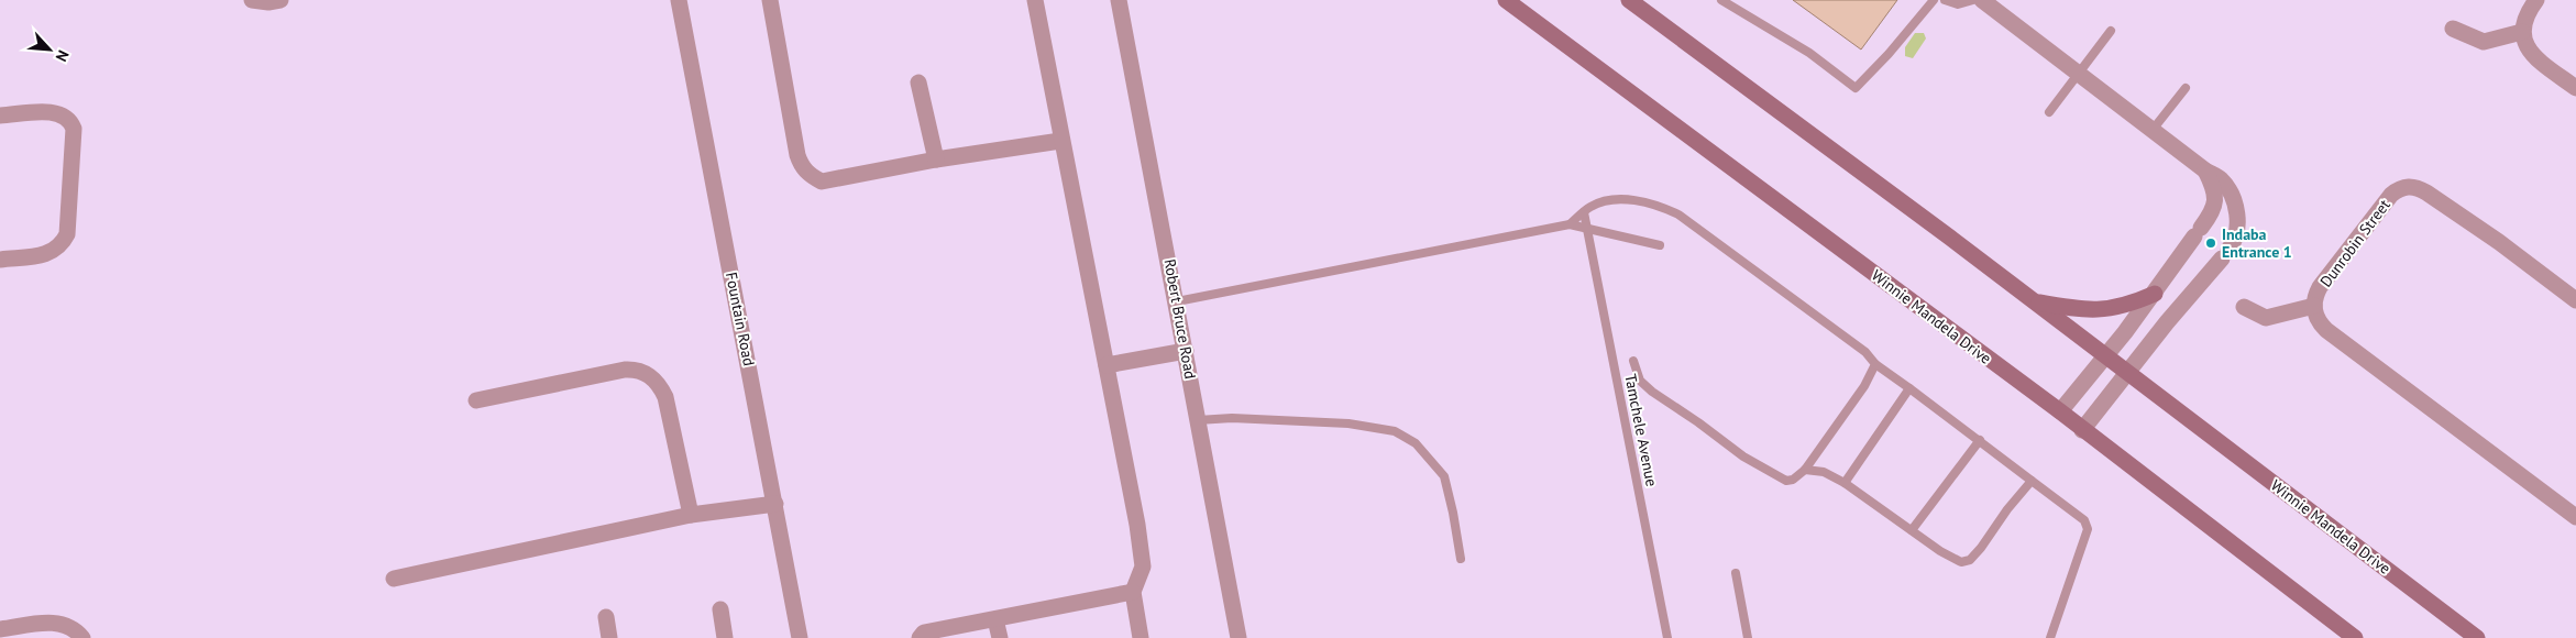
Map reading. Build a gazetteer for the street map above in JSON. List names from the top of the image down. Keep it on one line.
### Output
{"streets":{"main road":["Winnie Mandela Drive"],"street":["Dunrobin Street","Fountain Road","Robert Bruce Road"],"lane":["Tamchele Avenue"]},"places":["Indaba Entrance 1"],"north":"bottom right"}
